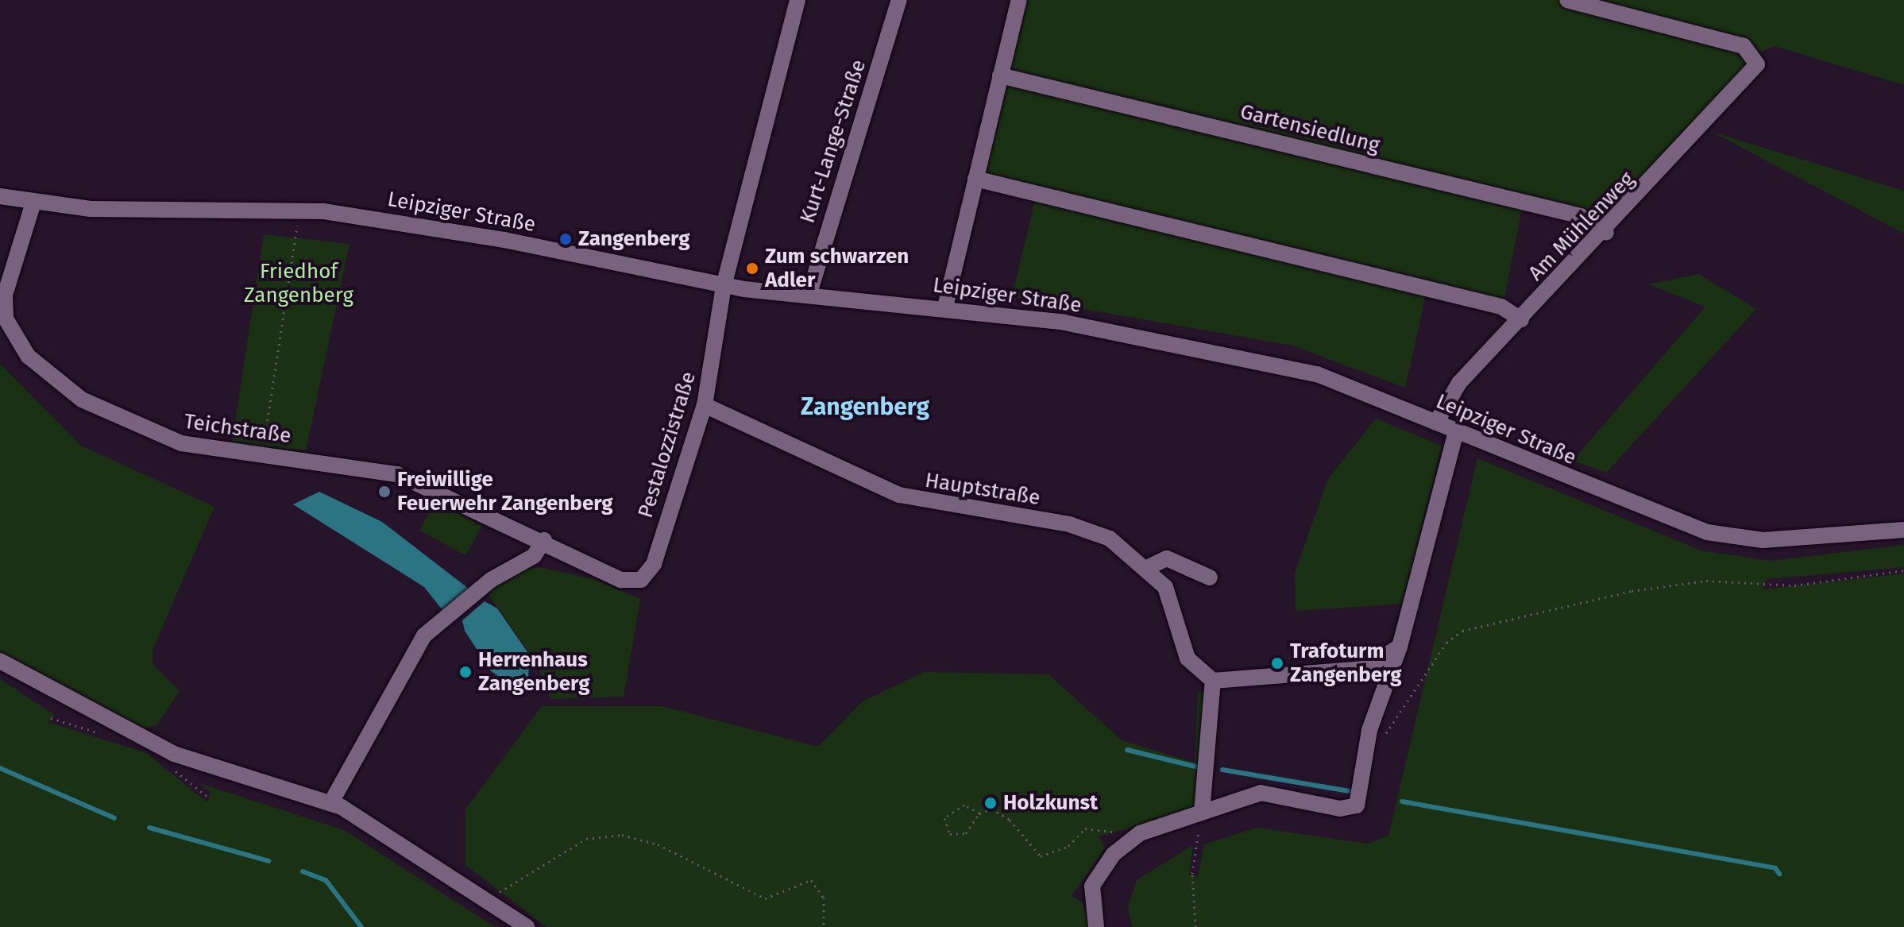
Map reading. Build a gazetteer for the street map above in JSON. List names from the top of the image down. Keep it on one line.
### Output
{"streets":{"street":["Gartensiedlung","Kurt-Lange-Straße","Leipziger Straße","Am Mühlenweg","Teichstraße","Pestalozzistraße","Hauptstraße"]},"crossings":[["Gartensiedlung","Am Mühlenweg"],["Kurt-Lange-Straße","Leipziger Straße"],["Leipziger Straße","Am Mühlenweg"],["Leipziger Straße","Teichstraße"],["Leipziger Straße","Pestalozzistraße"],["Teichstraße","Pestalozzistraße"],["Pestalozzistraße","Hauptstraße"]],"districts":["Zangenberg"],"parks":["Friedhof Zangenberg"],"places":["Zangenberg","Zum schwarzen Adler","Freiwillige Feuerwehr Zangenberg","Trafoturm Zangenberg","Herrenhaus Zangenberg","Holzkunst"]}
